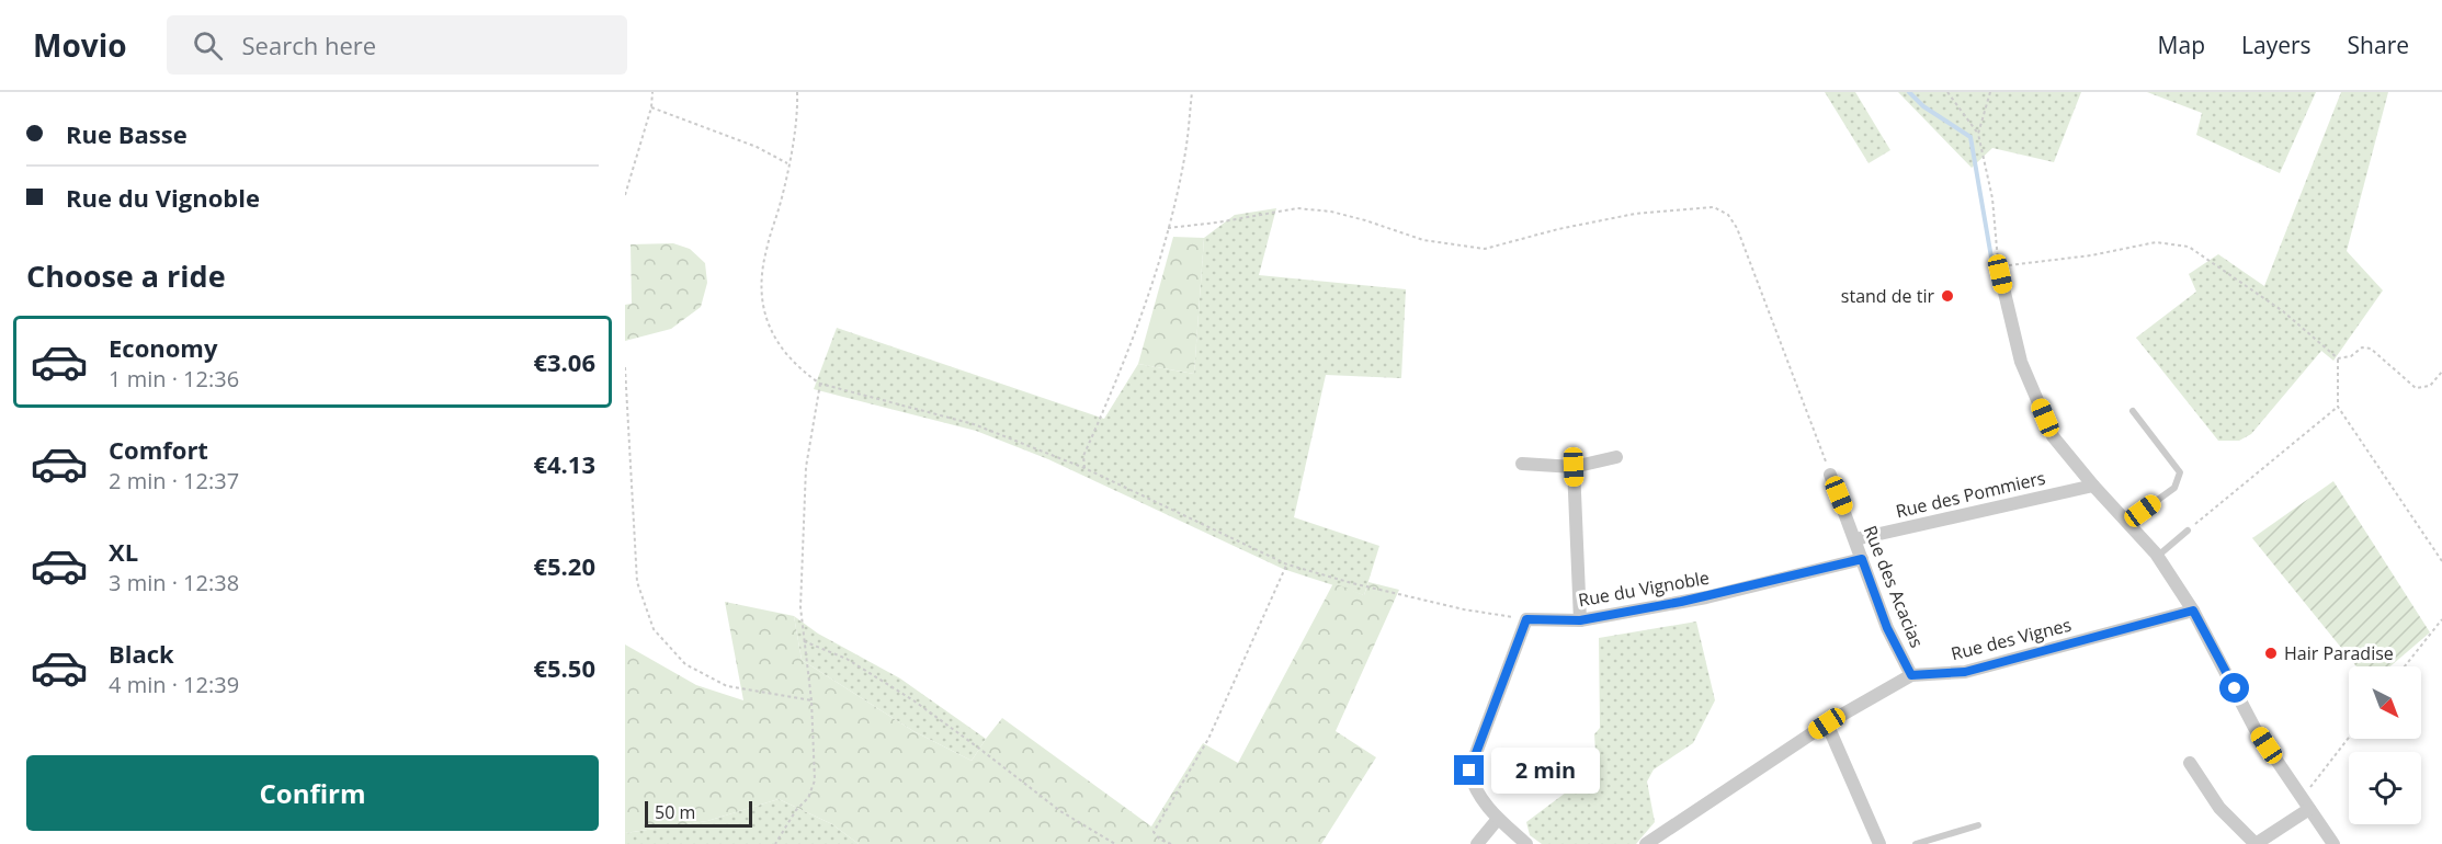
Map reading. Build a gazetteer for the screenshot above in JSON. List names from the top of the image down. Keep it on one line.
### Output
{"streets":{"street":["Rue des Pommiers","Rue des Acacias","Rue du Vignoble","Rue des Vignes"]},"crossings":[["Rue des Pommiers","Rue des Acacias"],["Rue des Acacias","Rue du Vignoble"],["Rue des Acacias","Rue des Vignes"]],"places":["stand de tir","Hair Paradise"],"scale_bar":"50 m","north":"bottom right","page":{"header":"Movio","search":"Search here","nav":["Map","Layers","Share"],"banner":["Rue Basse","Rue du Vignoble"],"heading":"Choose a ride","list":[{"name":"Economy","note":"1 min · 12:36","value":"€3.06"},{"name":"Comfort","note":"2 min · 12:37","value":"€4.13"},{"name":"XL","note":"3 min · 12:38","value":"€5.20"},{"name":"Black","note":"4 min · 12:39","value":"€5.50"}],"buttons":"Confirm","bubble":"2 min","scale":"50 m"}}
